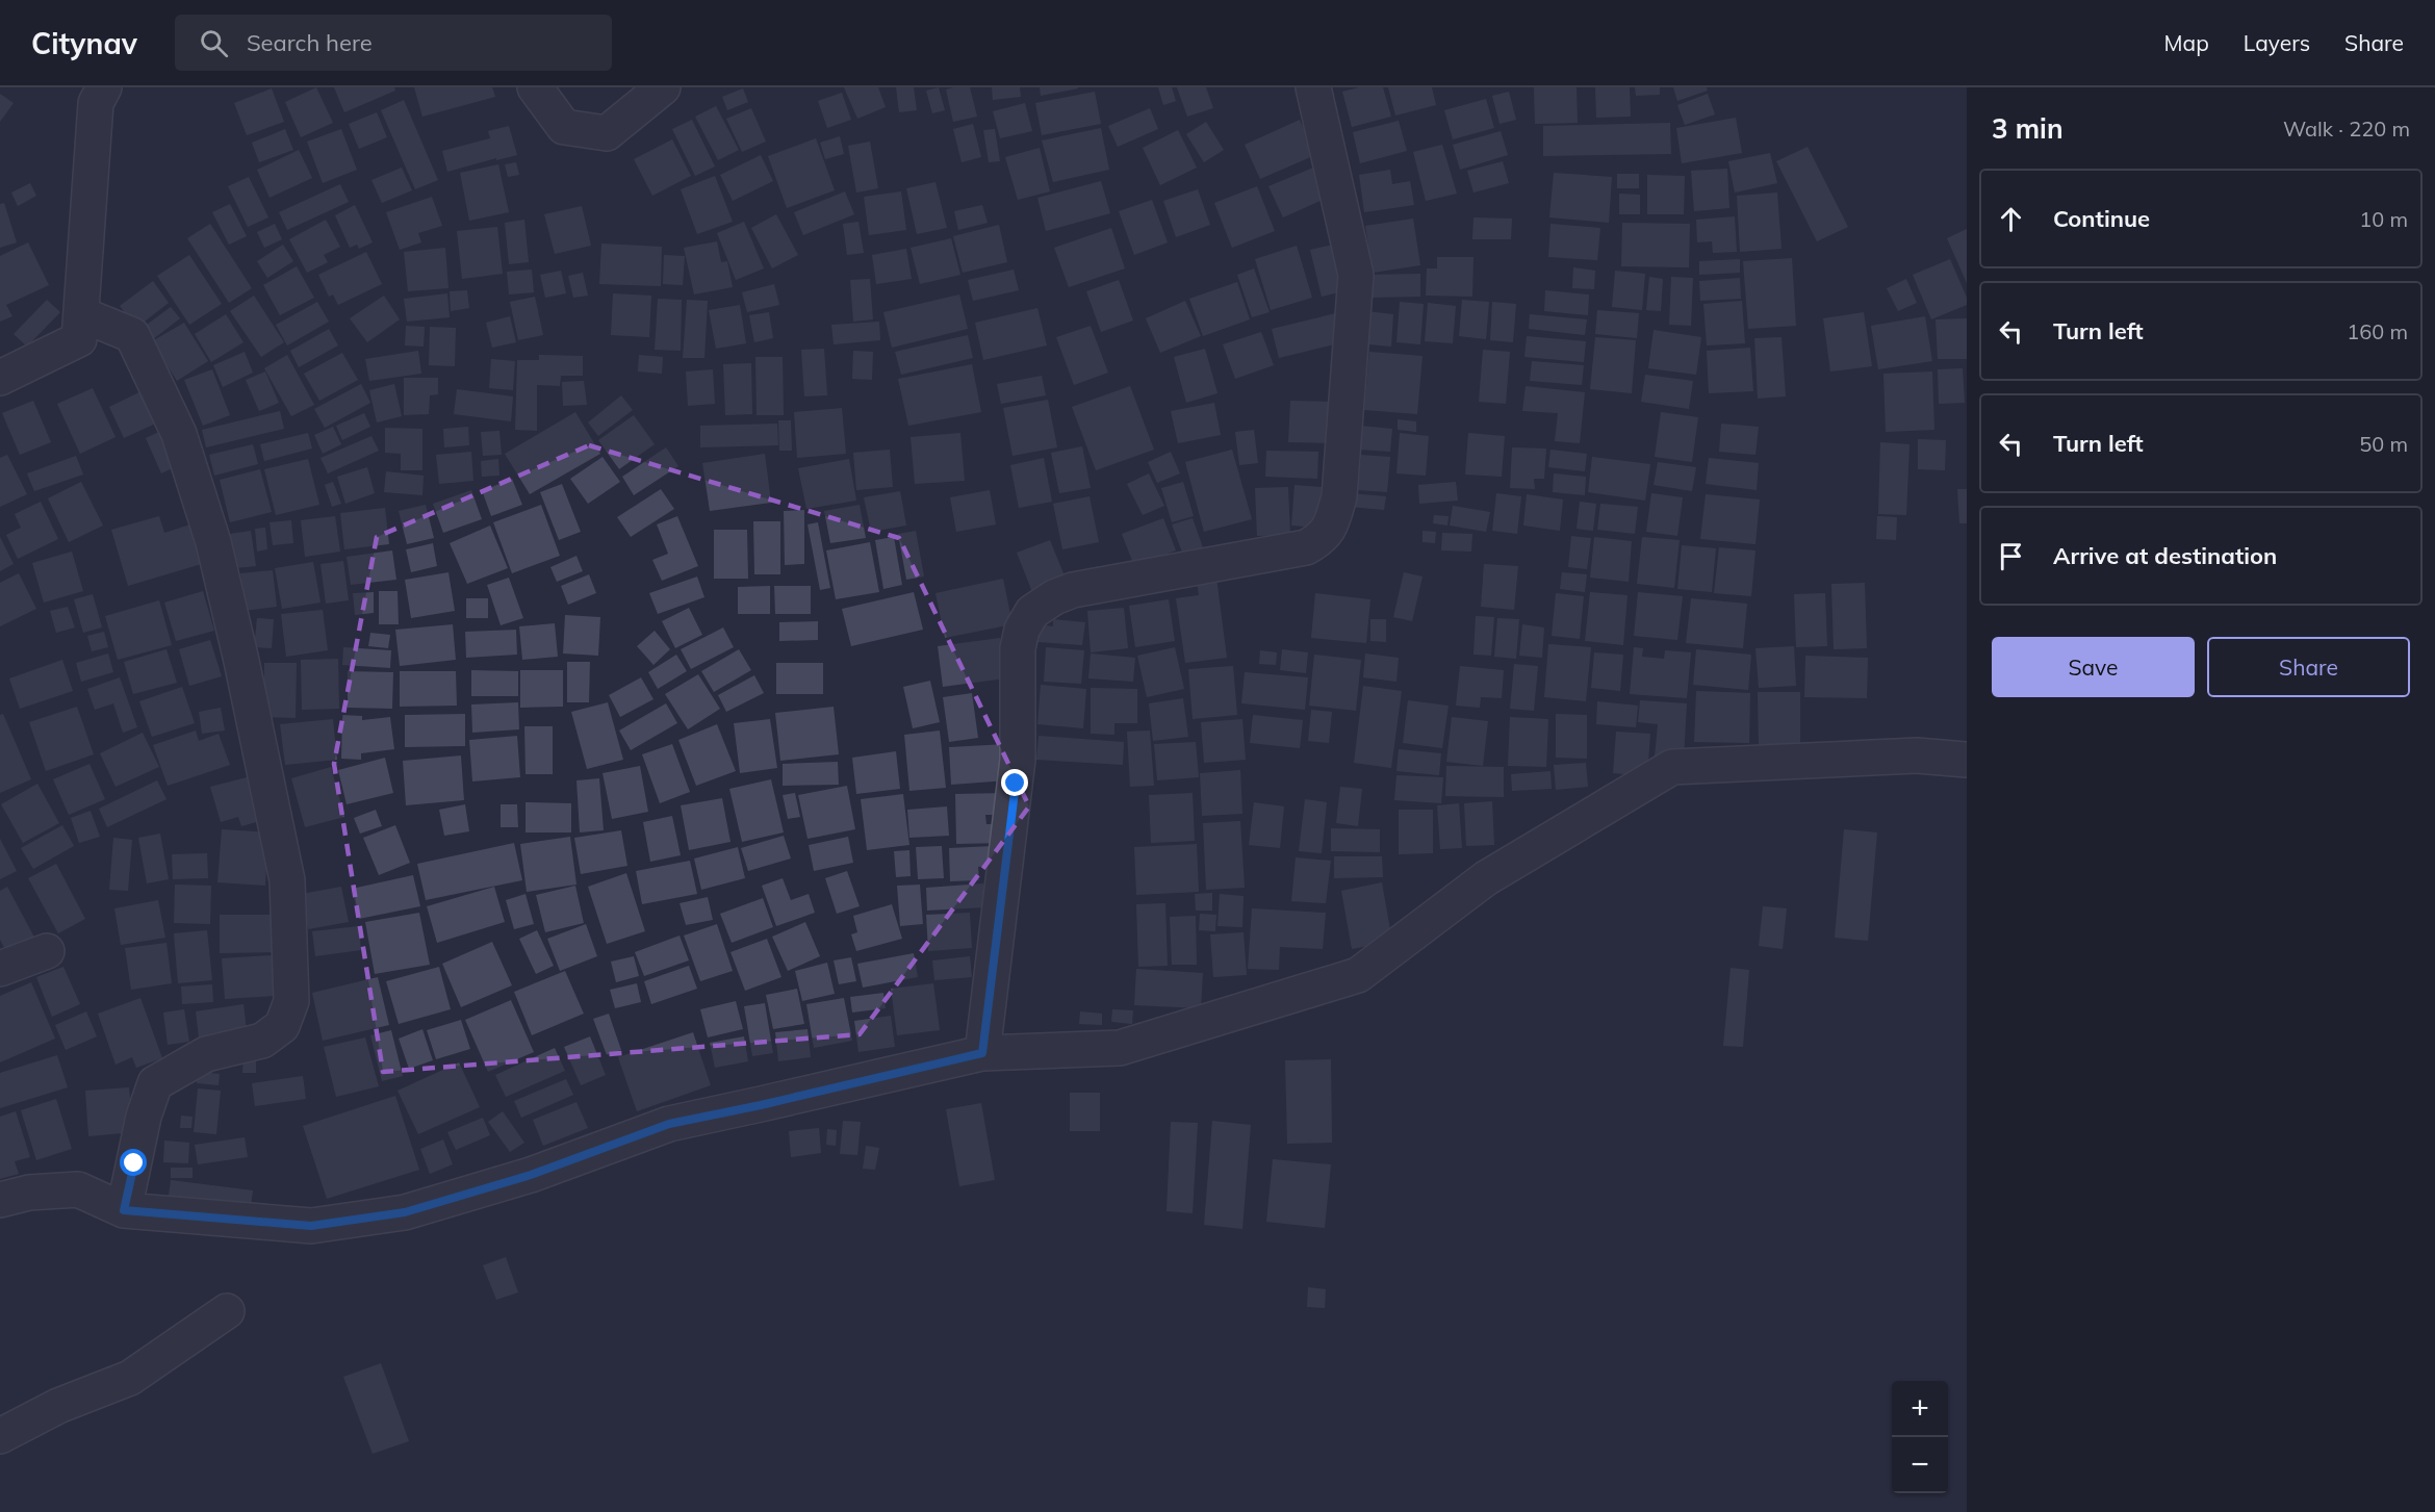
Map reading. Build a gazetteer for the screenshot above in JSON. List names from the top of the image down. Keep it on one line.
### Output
{"page":{"header":"Citynav","search":"Search here","nav":["Map","Layers","Share"],"heading":["3 min","Walk · 220 m"],"list":[["Continue","10 m"],["Turn left","160 m"],["Turn left","50 m"],"Arrive at destination"],"buttons":["Save","Share"],"map_buttons":["+","−"]}}
